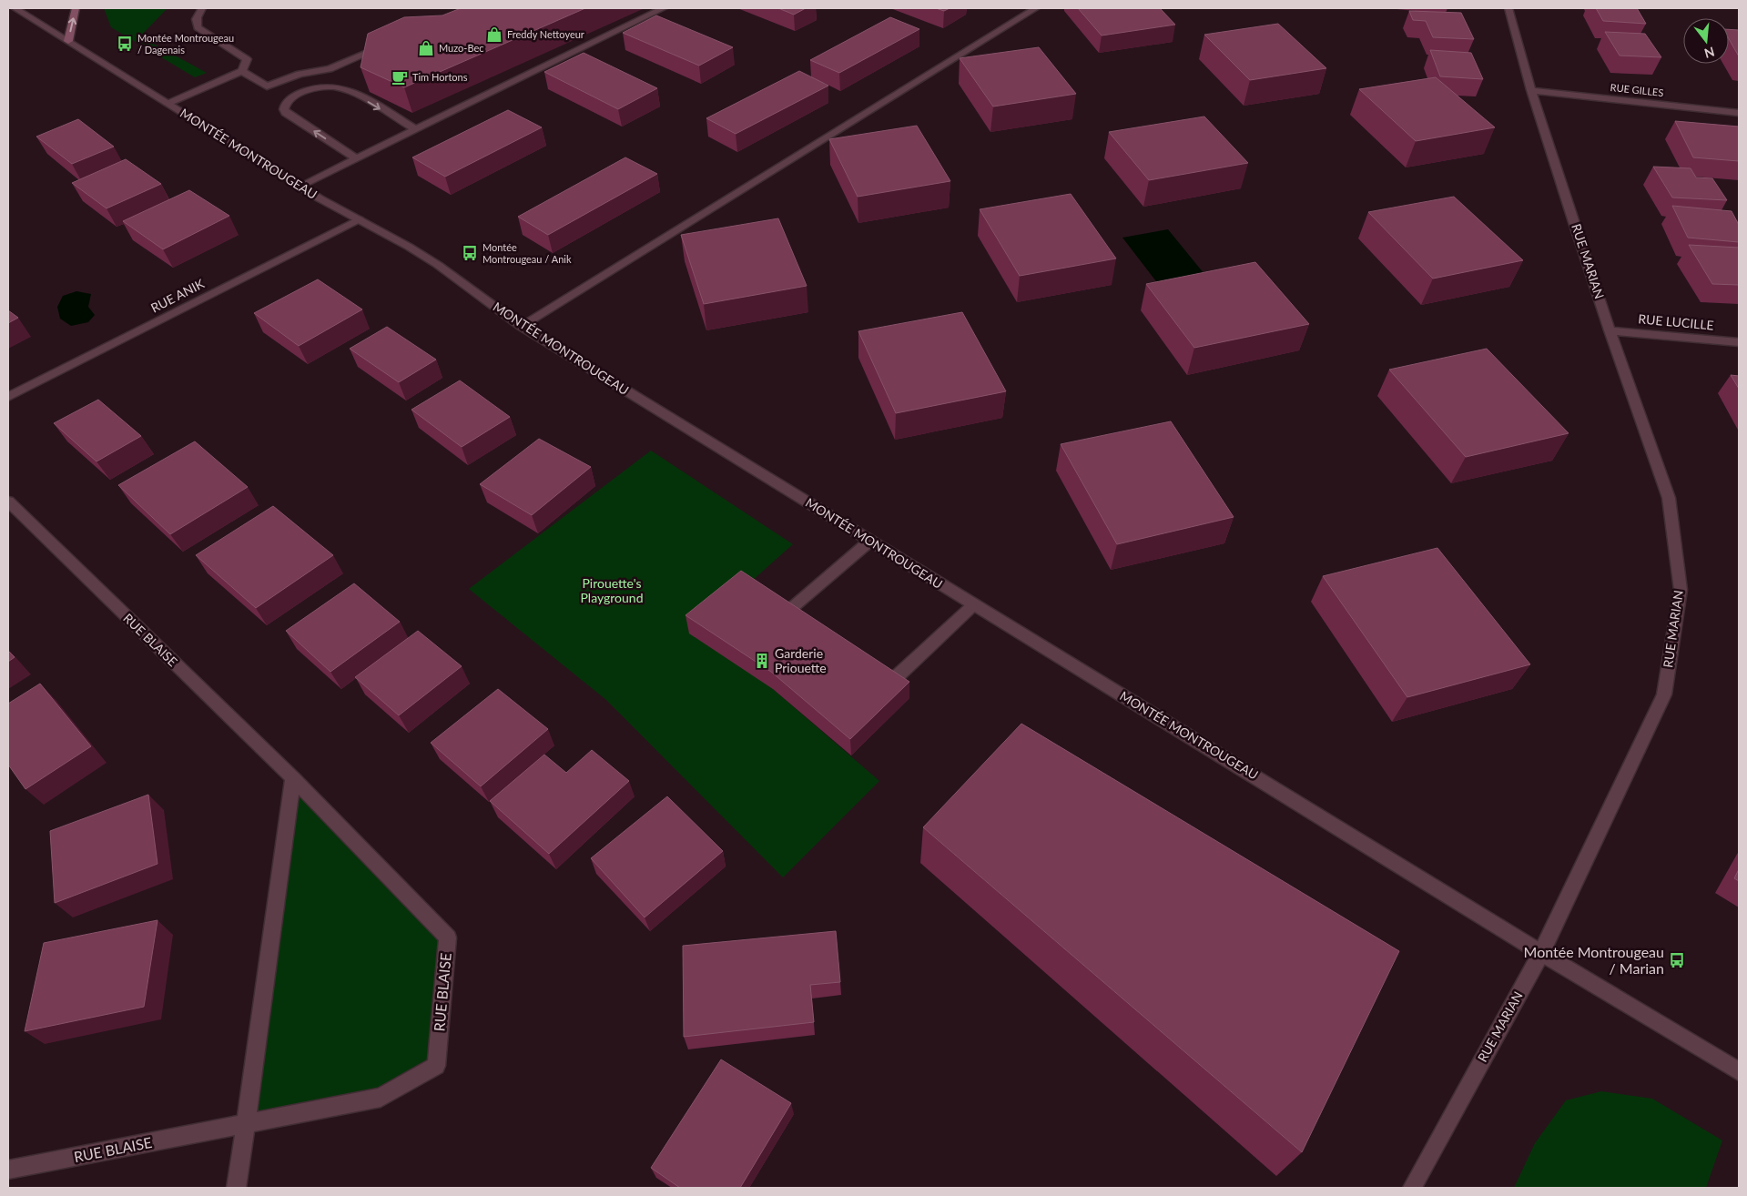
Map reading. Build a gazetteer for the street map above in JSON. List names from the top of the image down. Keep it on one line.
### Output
{"streets":{"street":["RUE GILLES","MONTÉE MONTROUGEAU","RUE MARIAN","RUE ANIK","RUE LUCILLE","RUE BLAISE"]},"crossings":[["RUE GILLES","RUE MARIAN"],["MONTÉE MONTROUGEAU","RUE MARIAN"],["MONTÉE MONTROUGEAU","RUE ANIK"],["RUE MARIAN","RUE LUCILLE"]],"parks":["Pirouette's Playground"],"places":{"shop":["Freddy Nettoyeur","Muzo-Bec"],"bus stop":["Montée Montrougeau / Dagenais","Montée Montrougeau / Anik","Montée Montrougeau / Marian"],"cafe":["Tim Hortons"],"building":["Garderie Priouette"]},"north":"bottom"}
